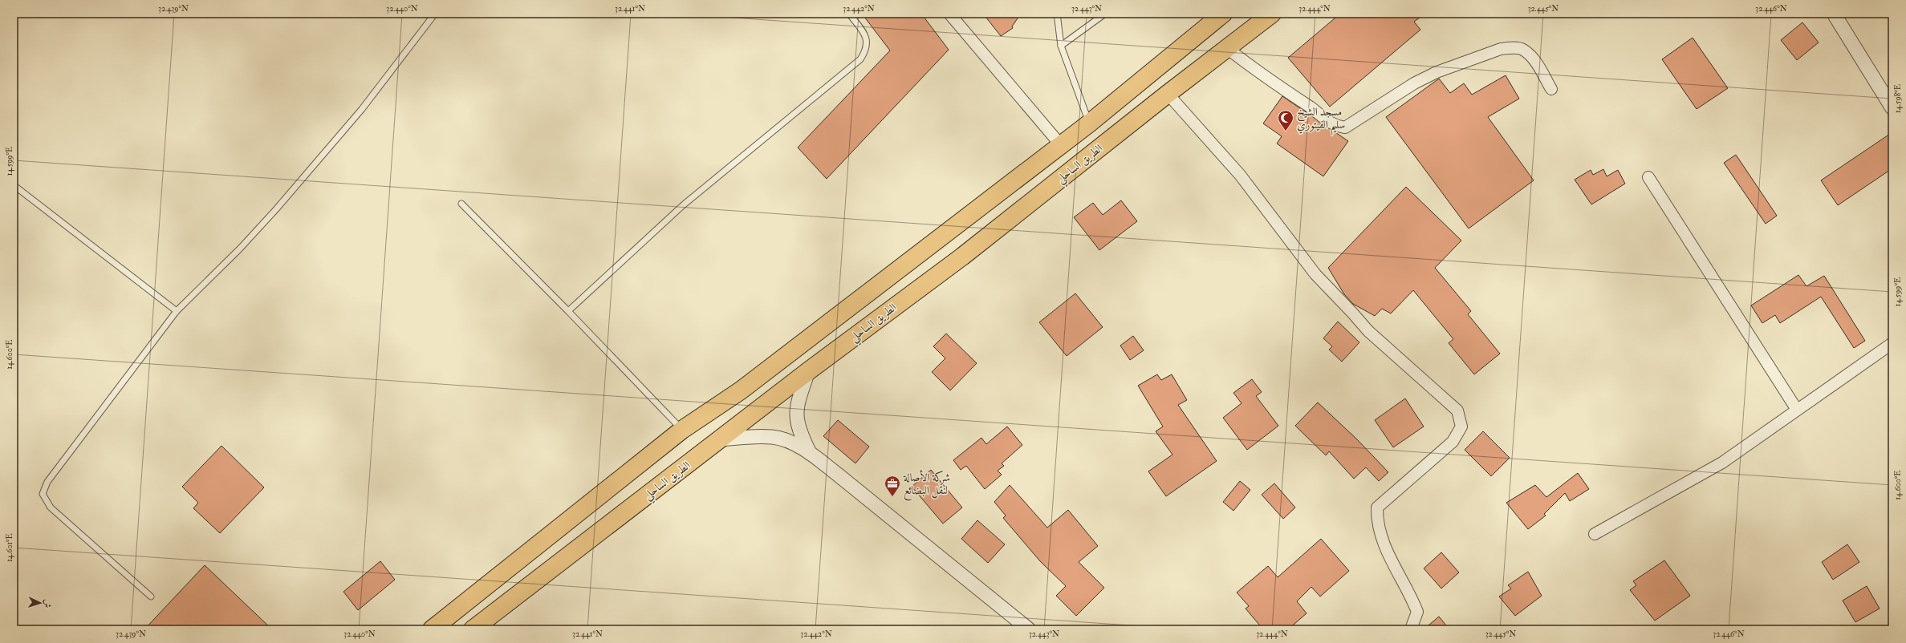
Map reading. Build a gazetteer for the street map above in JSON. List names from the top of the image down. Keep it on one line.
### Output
{"streets":{"highway":["الطريق الساحلي"]},"places":{"mosque":["مسجد الشيخ سليم الفيتوري"],"office":["شركة الأصالة لنقل البضائع"]},"north":"right","coordinates":["32.439°N","32.440°N","32.441°N","32.442°N","32.443°N","32.444°N","32.445°N","32.446°N","14.598°E","14.599°E","14.600°E","14.601°E"]}
